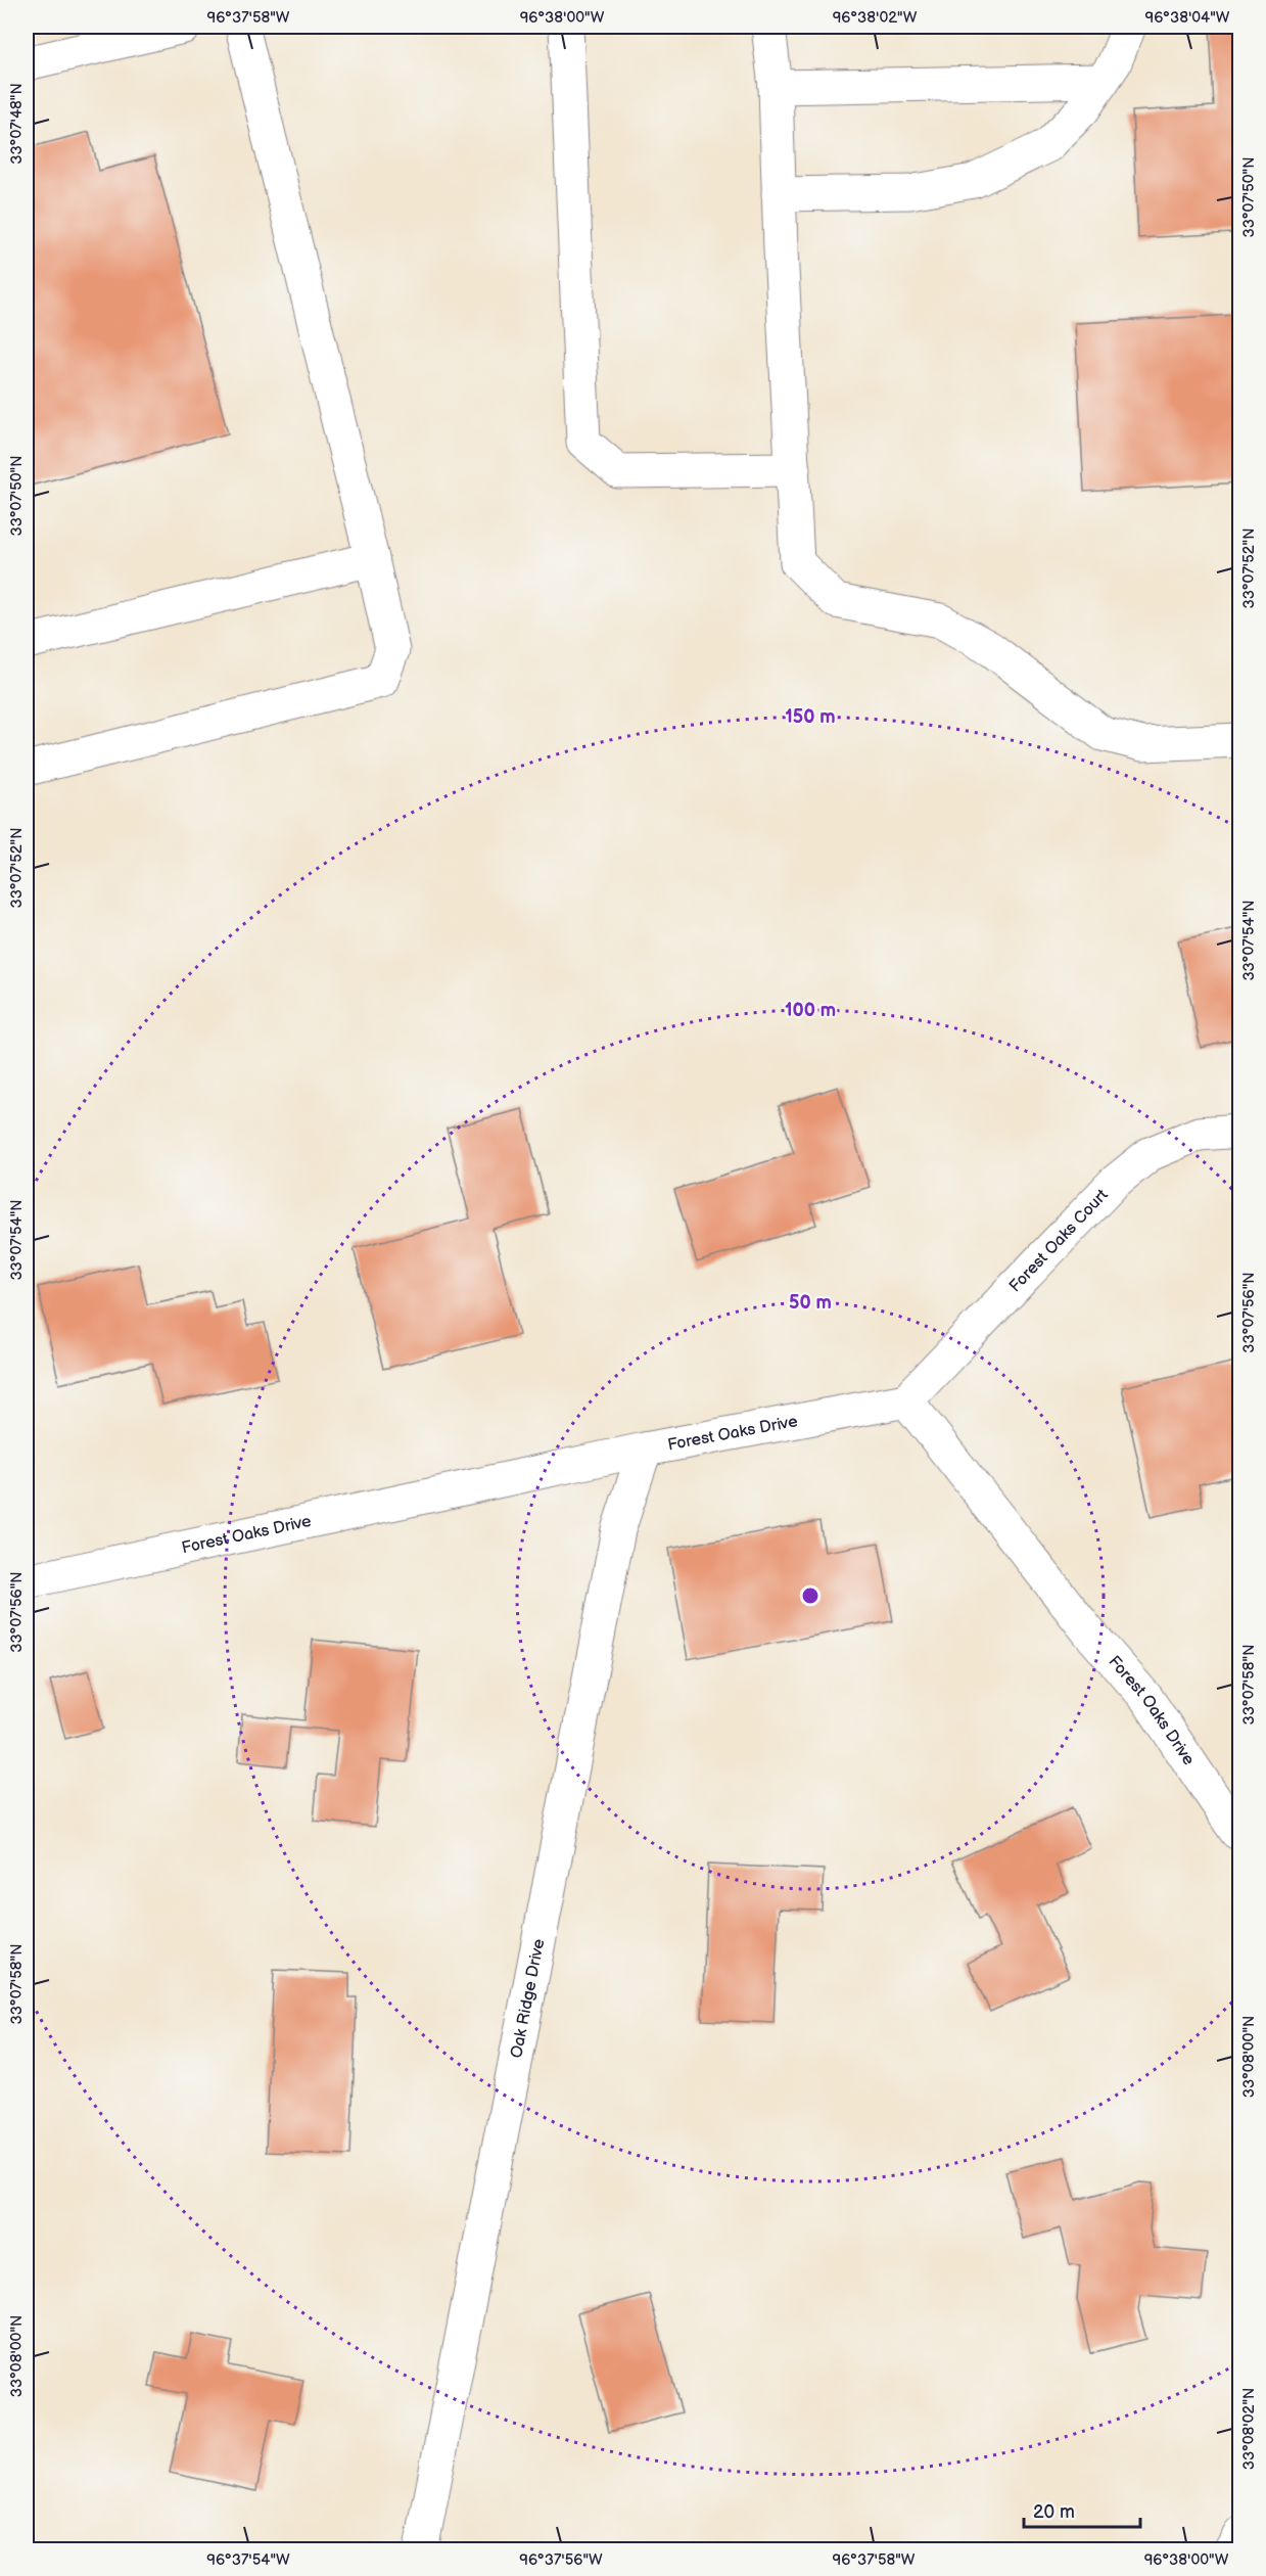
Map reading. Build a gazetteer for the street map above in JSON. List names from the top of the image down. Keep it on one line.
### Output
{"streets":{"street":["Forest Oaks Court","Forest Oaks Drive","Oak Ridge Drive"]},"crossings":[["Forest Oaks Court","Forest Oaks Drive"],["Forest Oaks Drive","Oak Ridge Drive"]],"scale_bar":"20 m","coordinates":["96°37'58\"W","96°38'00\"W","96°38'02\"W","96°38'04\"W","33°07'48\"N","33°07'50\"N","33°07'52\"N","33°07'54\"N","33°07'56\"N","33°07'58\"N","33°08'00\"N","33°08'02\"N","96°37'54\"W","96°37'56\"W"],"rings":["150 m","100 m","50 m"]}
